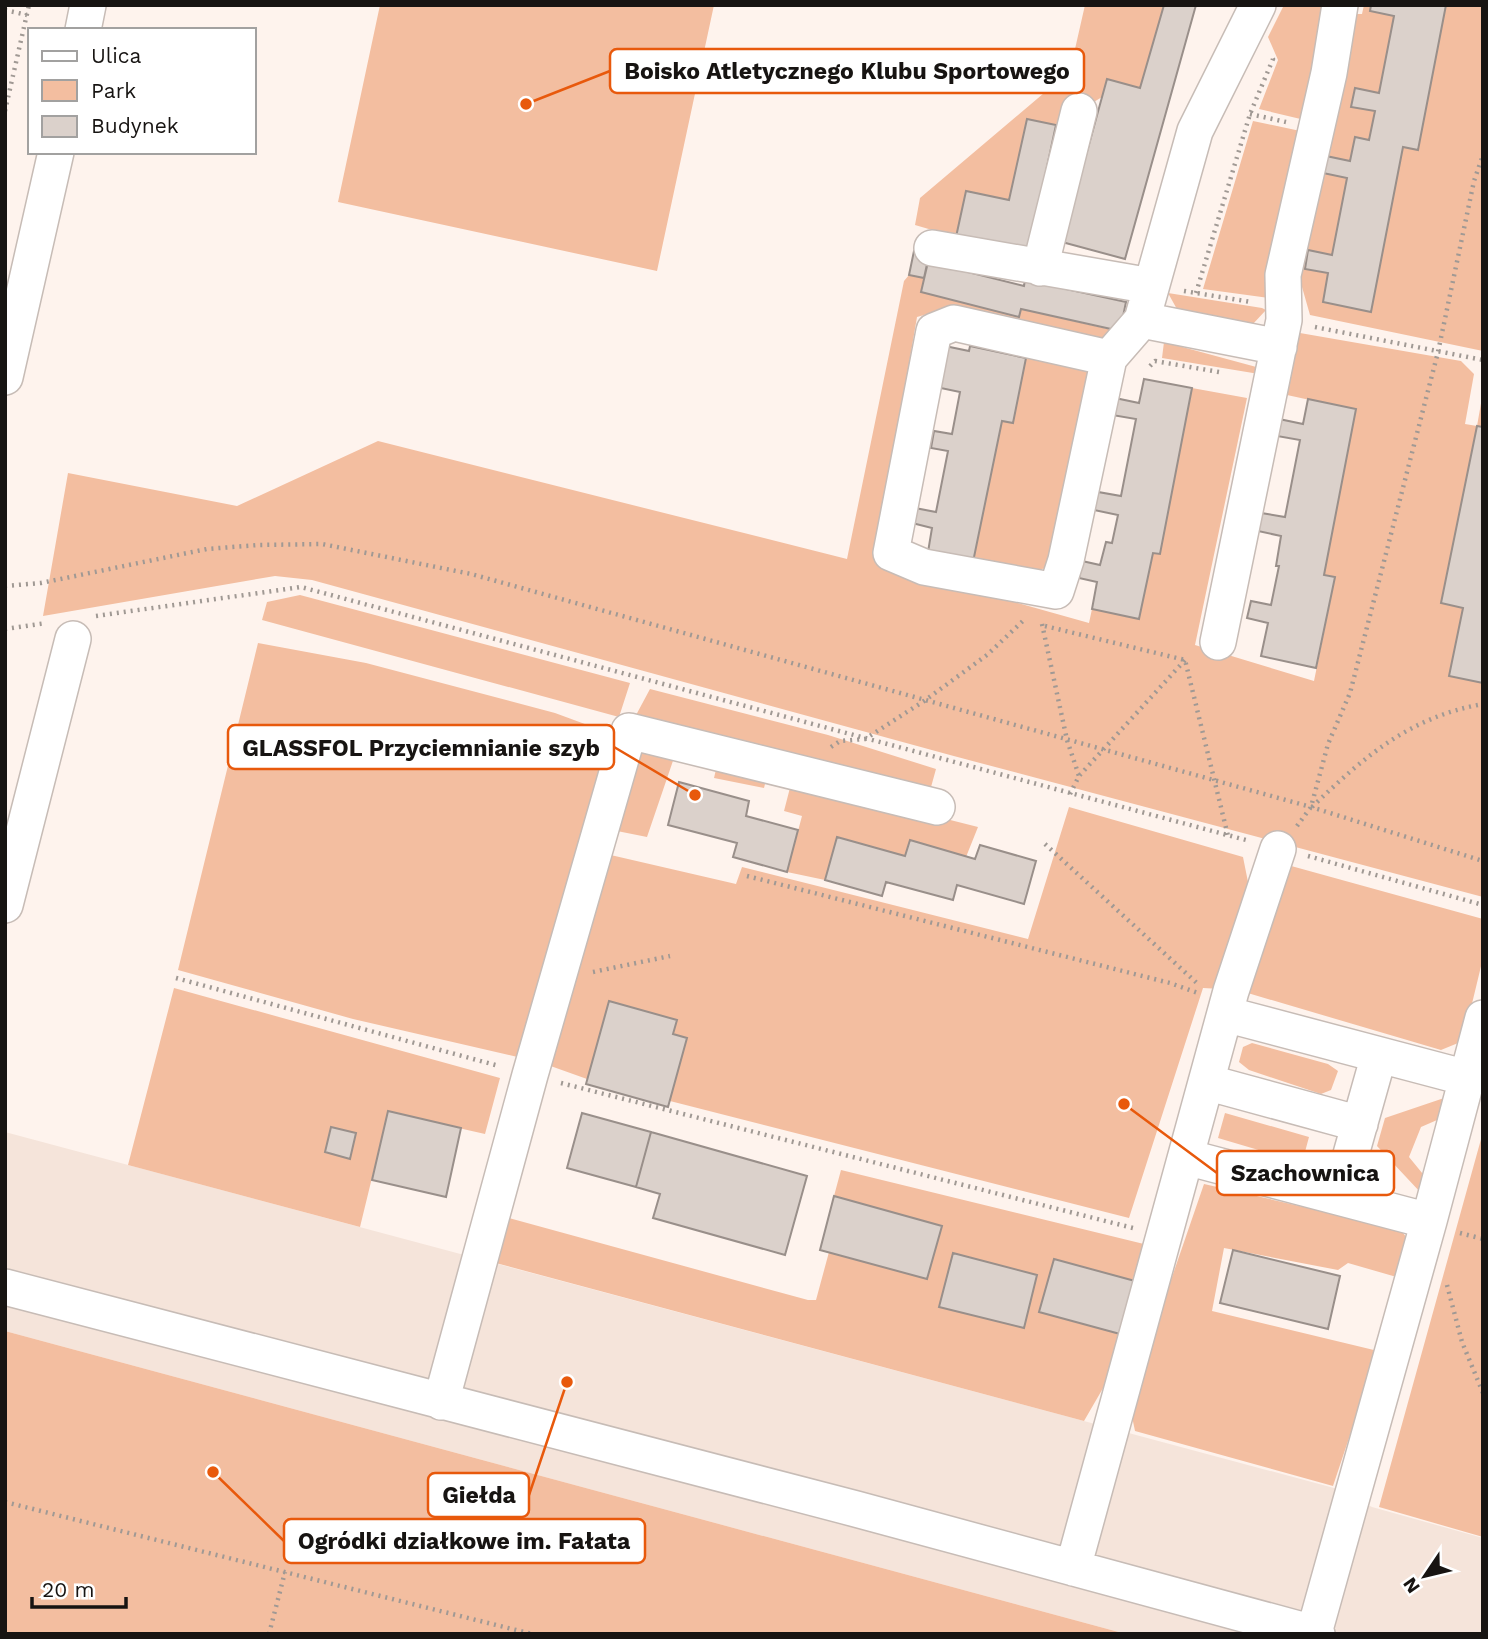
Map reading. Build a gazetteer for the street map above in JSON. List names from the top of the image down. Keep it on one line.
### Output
{"places":["Boisko Atletycznego Klubu Sportowego","GLASSFOL Przyciemnianie szyb","Szachownica","Giełda","Ogródki działkowe im. Fałata"],"legend":["Ulica","Park","Budynek"],"scale_bar":"20 m","north":"bottom left"}
